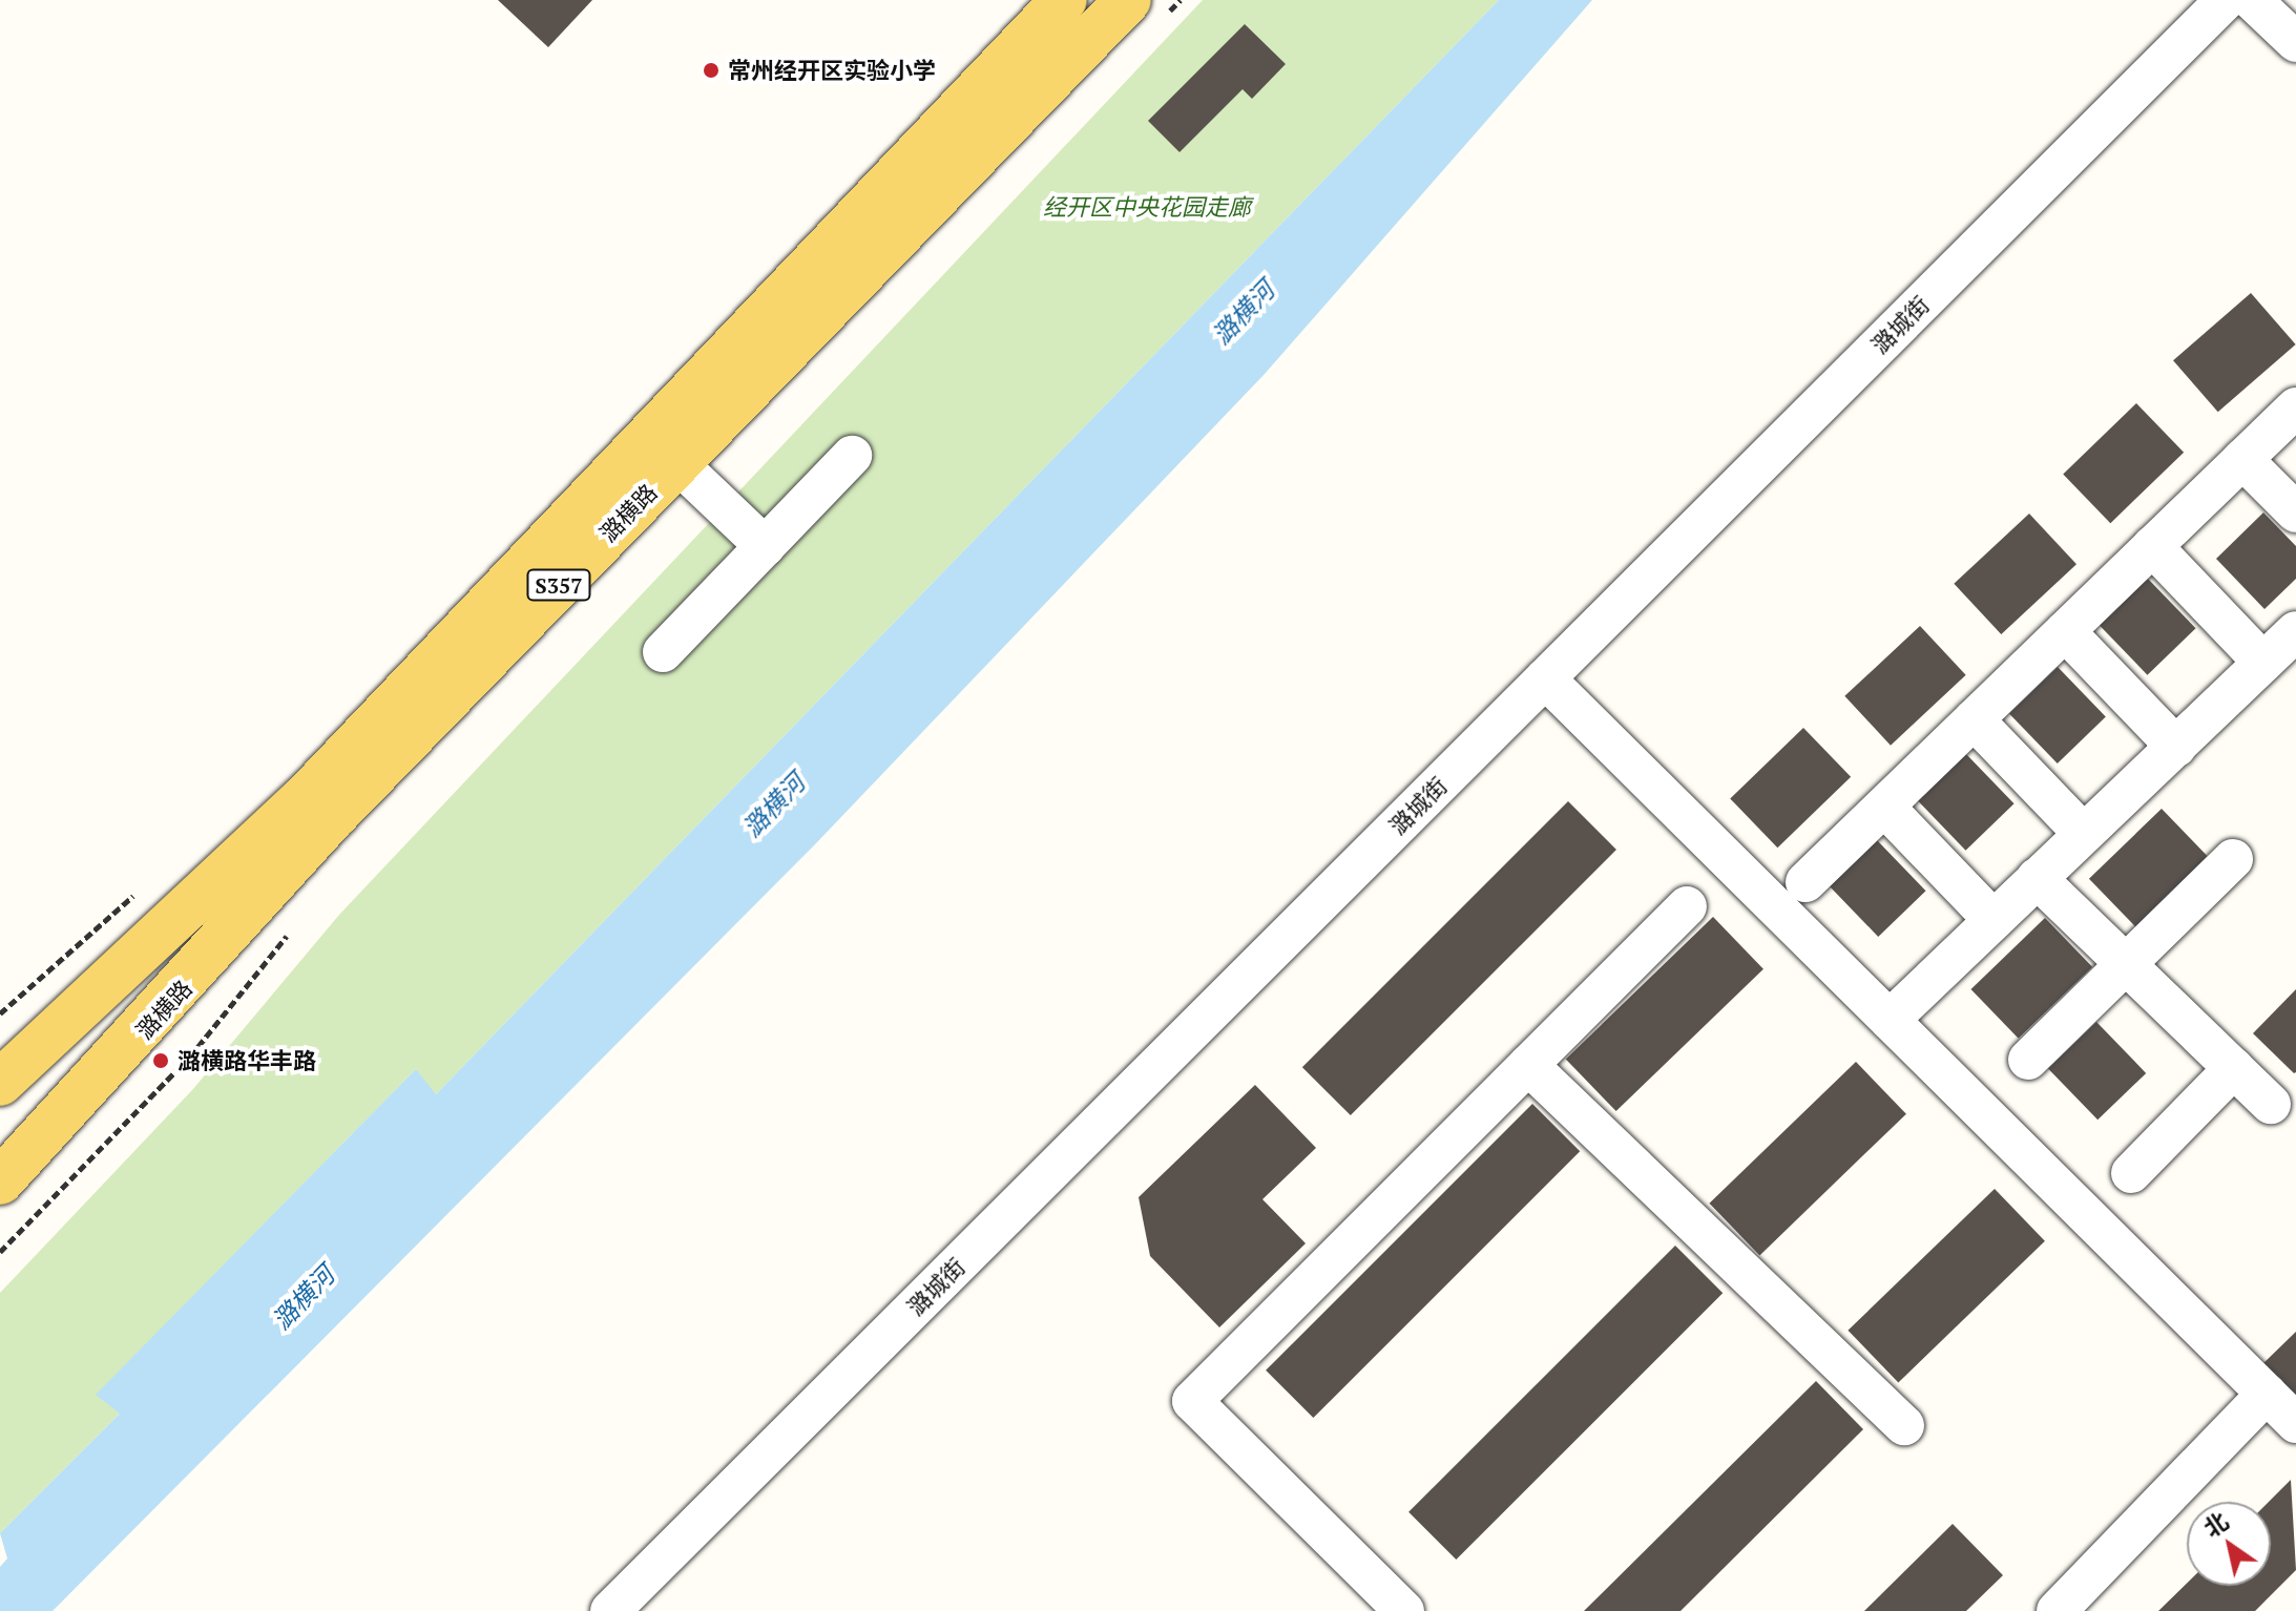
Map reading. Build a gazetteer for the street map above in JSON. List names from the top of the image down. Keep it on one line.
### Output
{"streets":{"main road":["潞横路","S357"],"street":["潞城街"]},"water":["潞横河"],"parks":["经开区中央花园走廊"],"places":["常州经开区实验小学","潞横路华丰路"],"north":"top left"}
